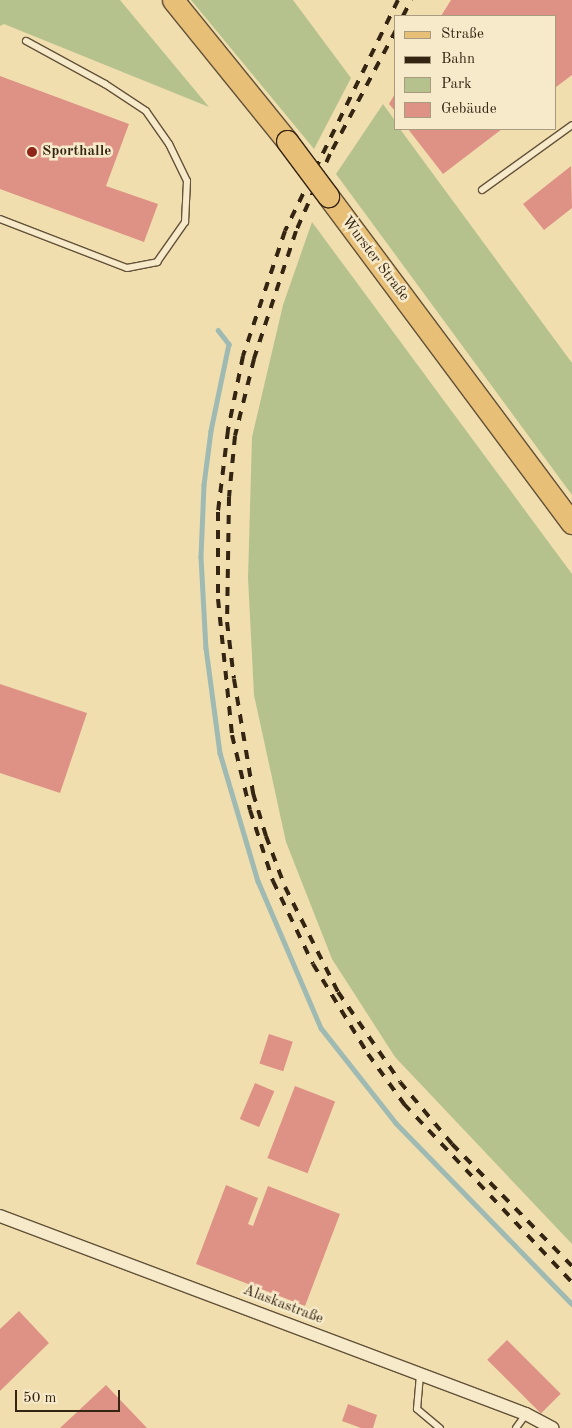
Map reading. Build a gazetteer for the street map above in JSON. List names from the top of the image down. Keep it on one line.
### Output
{"streets":{"main road":["Wurster Straße"],"street":["Alaskastraße"]},"places":["Sporthalle"],"legend":["Straße","Bahn","Park","Gebäude"],"scale_bar":"50 m"}
